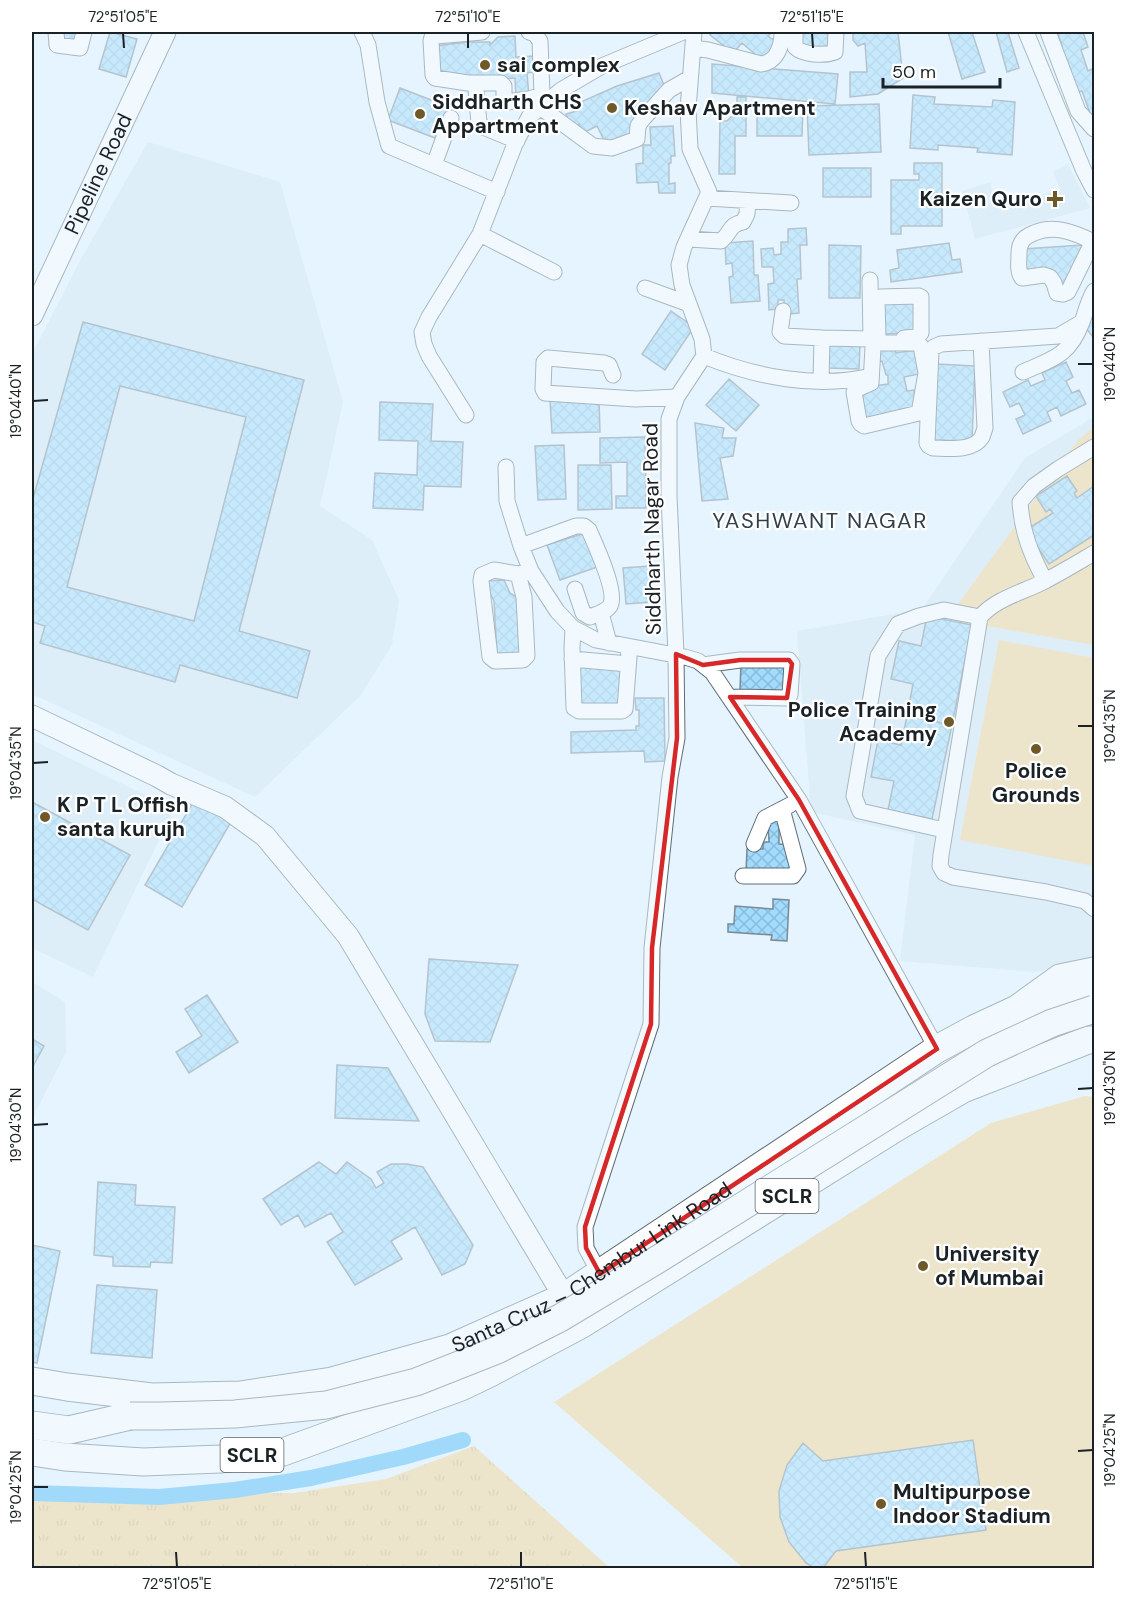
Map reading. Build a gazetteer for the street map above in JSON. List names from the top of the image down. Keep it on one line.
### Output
{"streets":{"highway":["SCLR","Santa Cruz – Chembur Link Road"],"street":["Pipeline Road","Siddharth Nagar Road"]},"crossings":[["Siddharth Nagar Road","Santa Cruz – Chembur Link Road"]],"districts":["YASHWANT NAGAR"],"places":{"other":["sai complex","Keshav Apartment","Siddharth CHS Appartment","Police Training Academy","Police Grounds","K P T L Offish santa kurujh","University of Mumbai","Multipurpose Indoor Stadium"],"health":["Kaizen Quro"]},"scale_bar":"50 m","coordinates":["72°51'05\"E","72°51'10\"E","72°51'15\"E","19°04'40\"N","19°04'35\"N","19°04'30\"N","19°04'25\"N"]}
